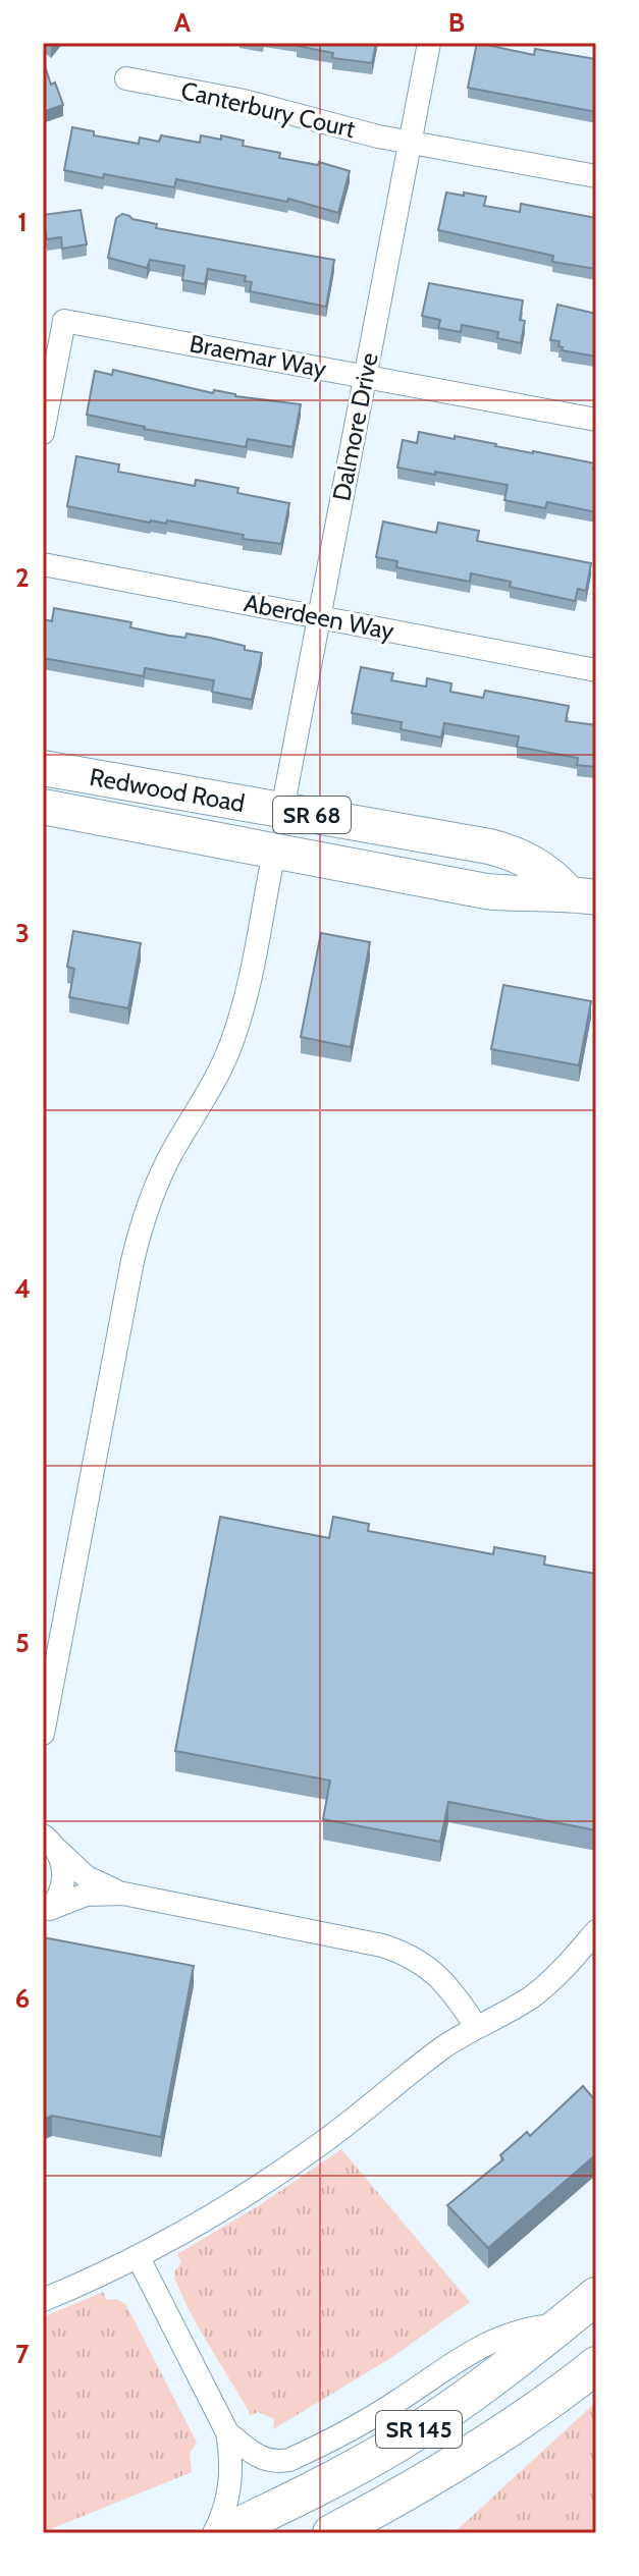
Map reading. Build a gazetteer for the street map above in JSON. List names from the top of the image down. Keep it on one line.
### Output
{"streets":{"highway":["SR 145"],"main road":["Redwood Road","SR 68"],"street":["Canterbury Court","Braemar Way","Dalmore Drive","Aberdeen Way"]},"crossings":[["Canterbury Court","Dalmore Drive"],["Braemar Way","Dalmore Drive"],["Dalmore Drive","Aberdeen Way"],["Dalmore Drive","Redwood Road"]],"grid":{"columns":["A","B"],"rows":["1","2","3","4","5","6","7"]}}
